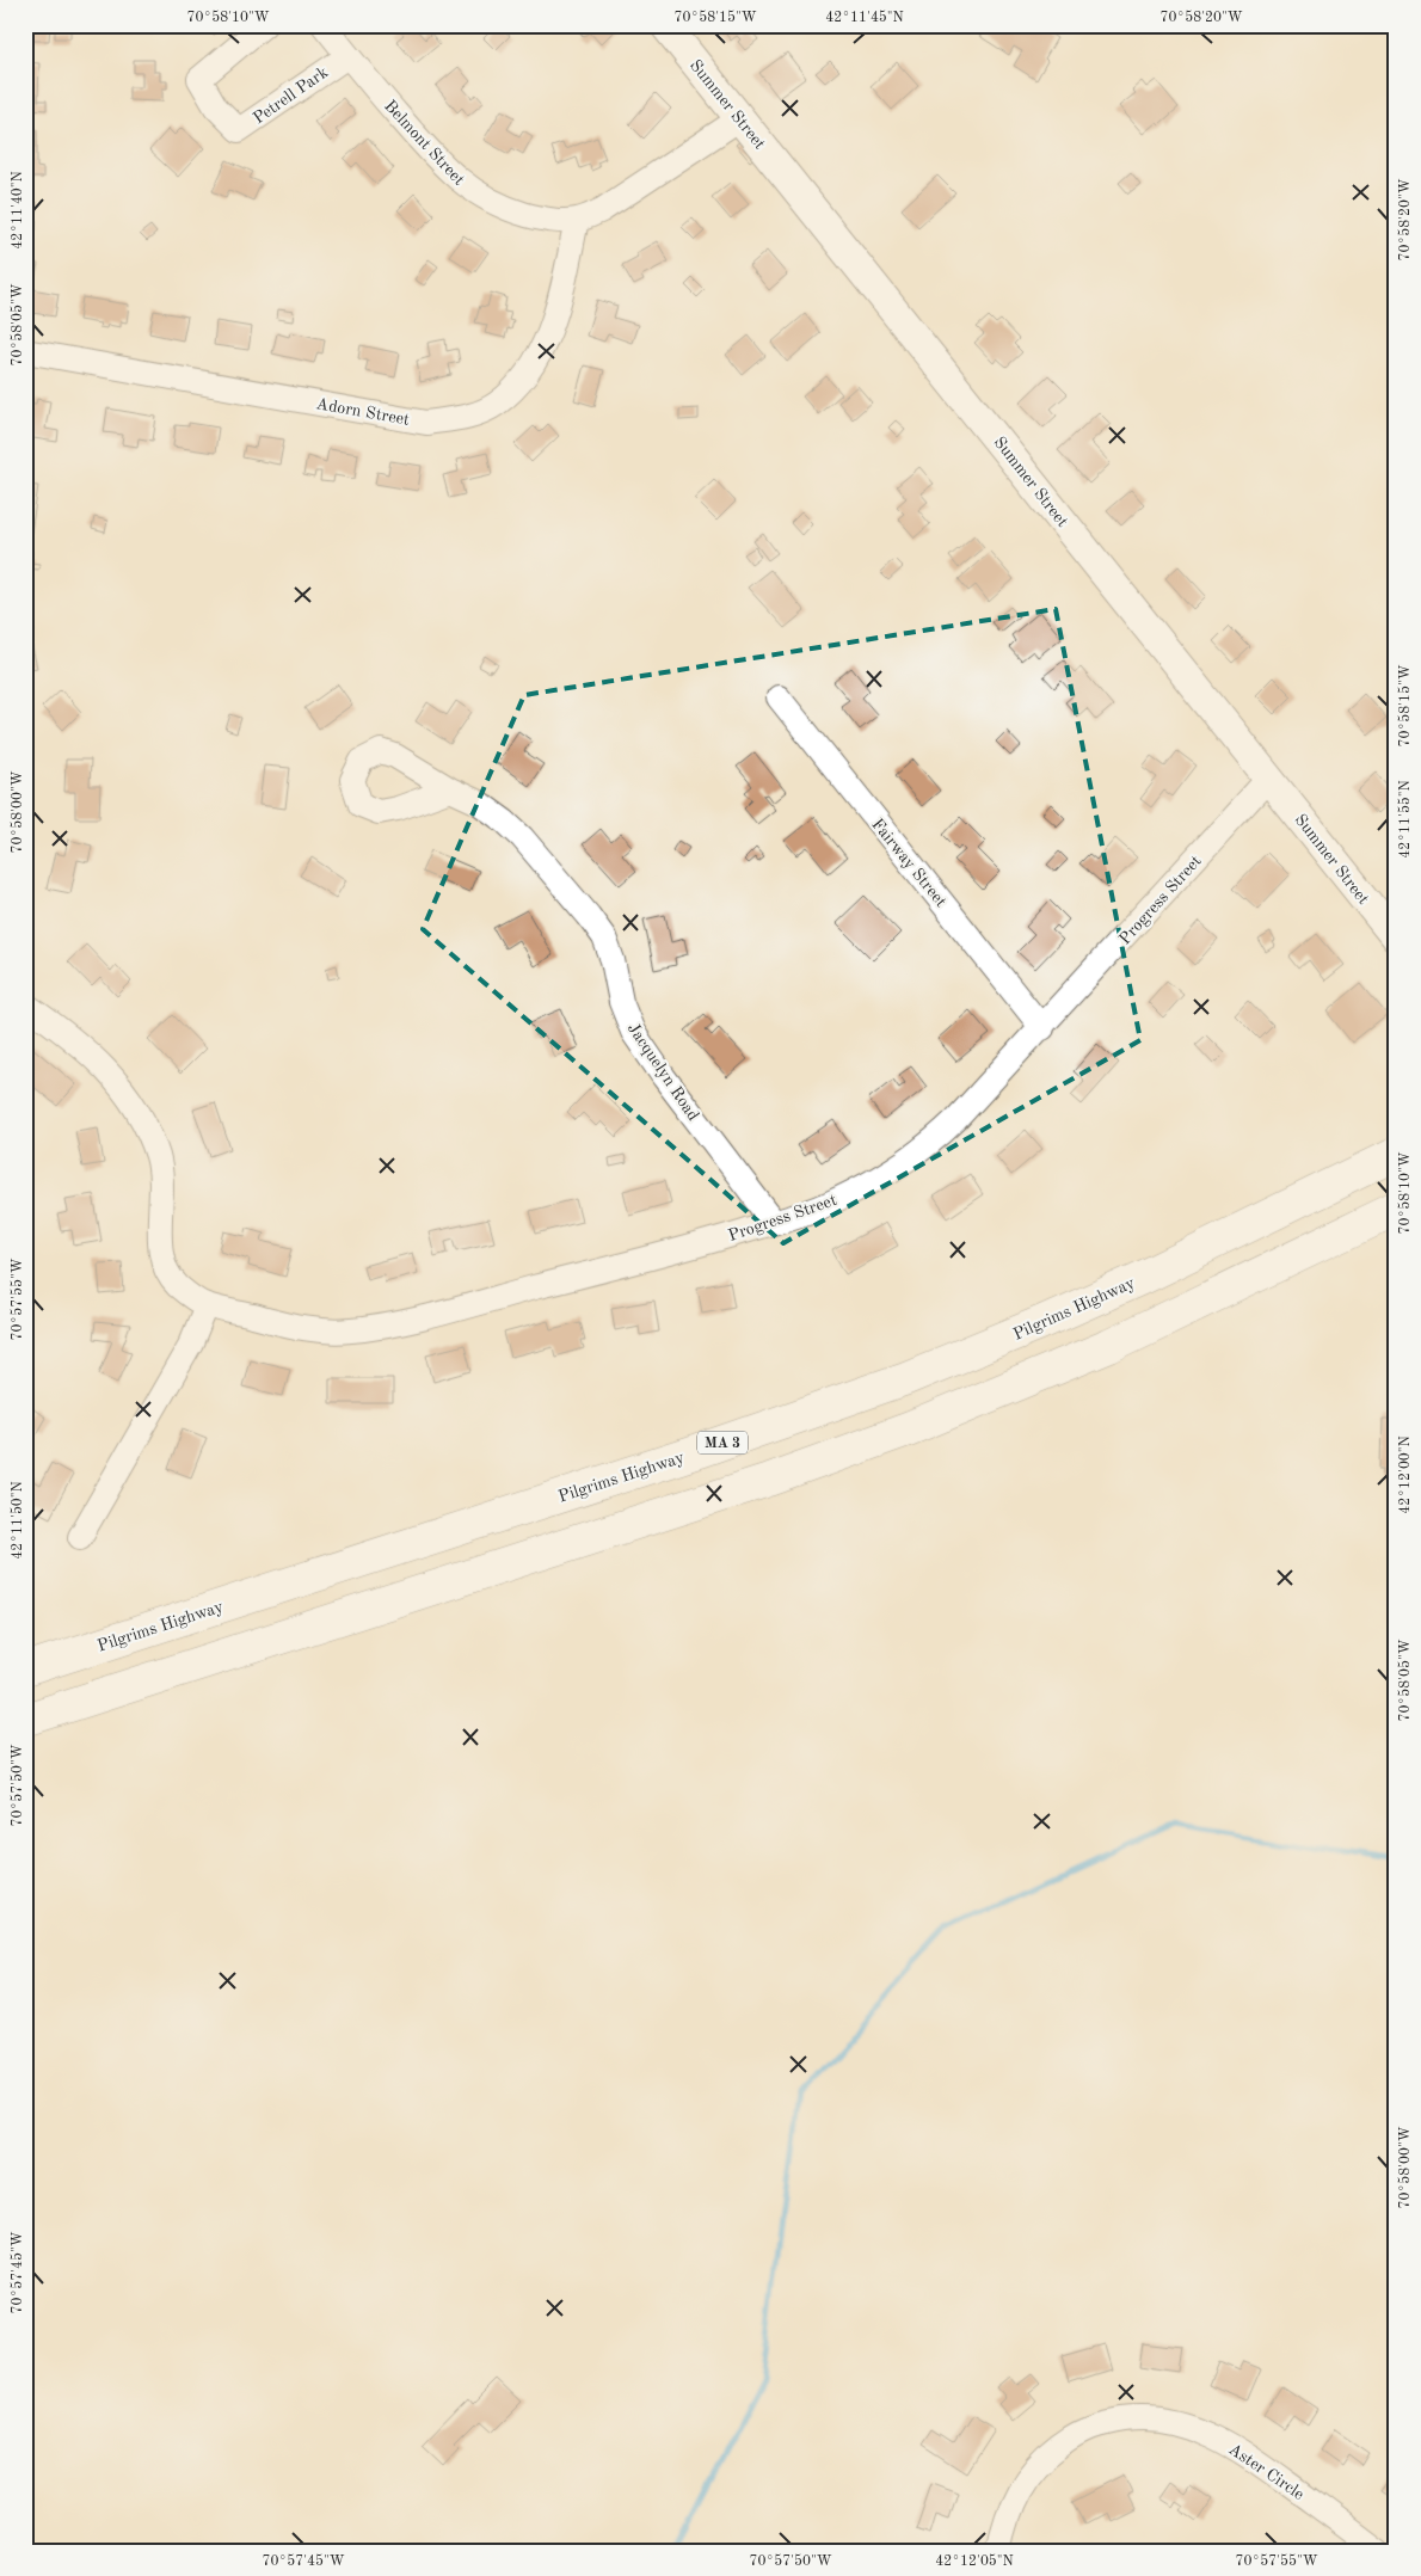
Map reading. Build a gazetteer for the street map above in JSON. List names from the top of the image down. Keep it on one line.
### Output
{"streets":{"highway":["Pilgrims Highway","MA 3"],"street":["Petrell Park","Summer Street","Belmont Street","Adorn Street","Fairway Street","Progress Street","Jacquelyn Road","Aster Circle"]},"crossings":[["Petrell Park","Belmont Street"],["Summer Street","Belmont Street"],["Summer Street","Progress Street"],["Belmont Street","Adorn Street"],["Fairway Street","Progress Street"],["Progress Street","Jacquelyn Road"]],"coordinates":["70°58'10\"W","70°58'15\"W","42°11'45\"N","70°58'20\"W","42°11'40\"N","70°58'05\"W","70°58'00\"W","42°11'55\"N","70°57'55\"W","42°12'00\"N","42°11'50\"N","70°57'50\"W","70°57'45\"W","42°12'05\"N"]}
